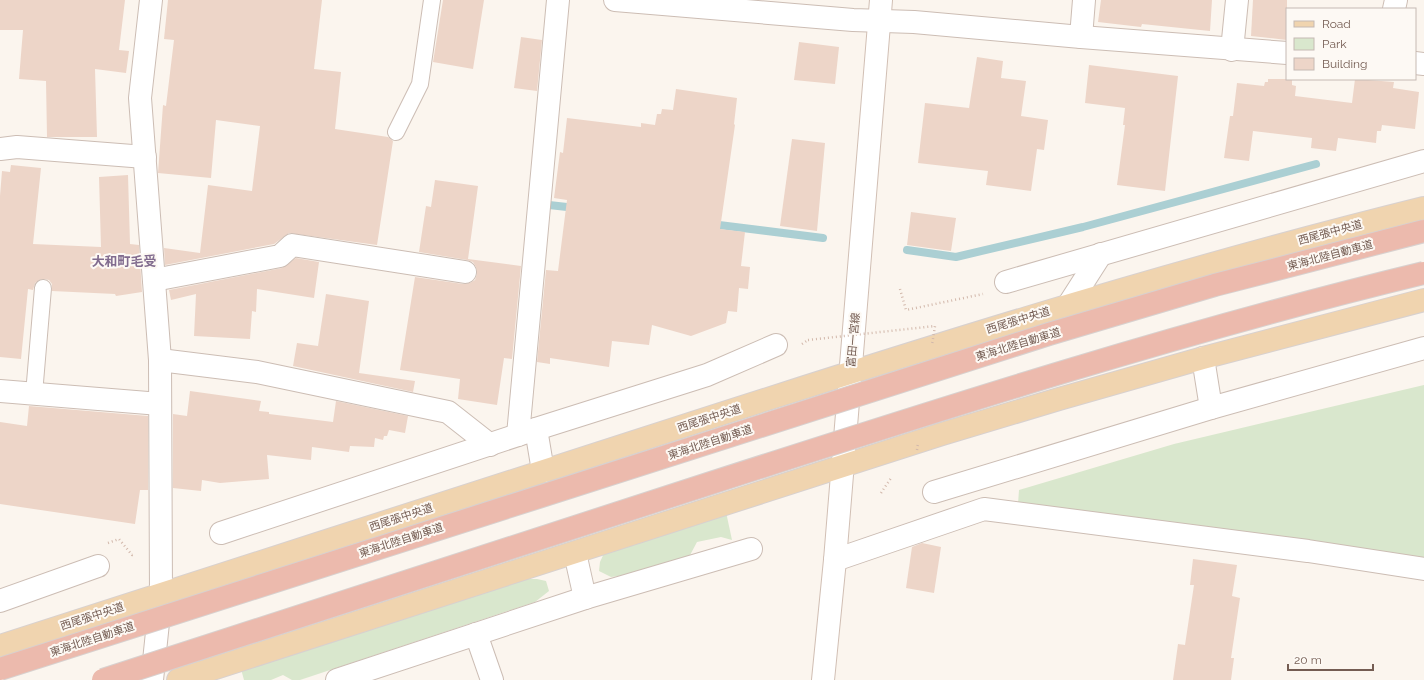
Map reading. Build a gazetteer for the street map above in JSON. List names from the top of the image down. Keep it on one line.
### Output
{"streets":{"highway":["東海北陸自動車道"],"main road":["西尾張中央道"],"street":["富田一宮線"]},"crossings":[["西尾張中央道","富田一宮線"]],"districts":["大和町毛受"],"legend":["Road","Park","Building"],"scale_bar":"20 m"}
